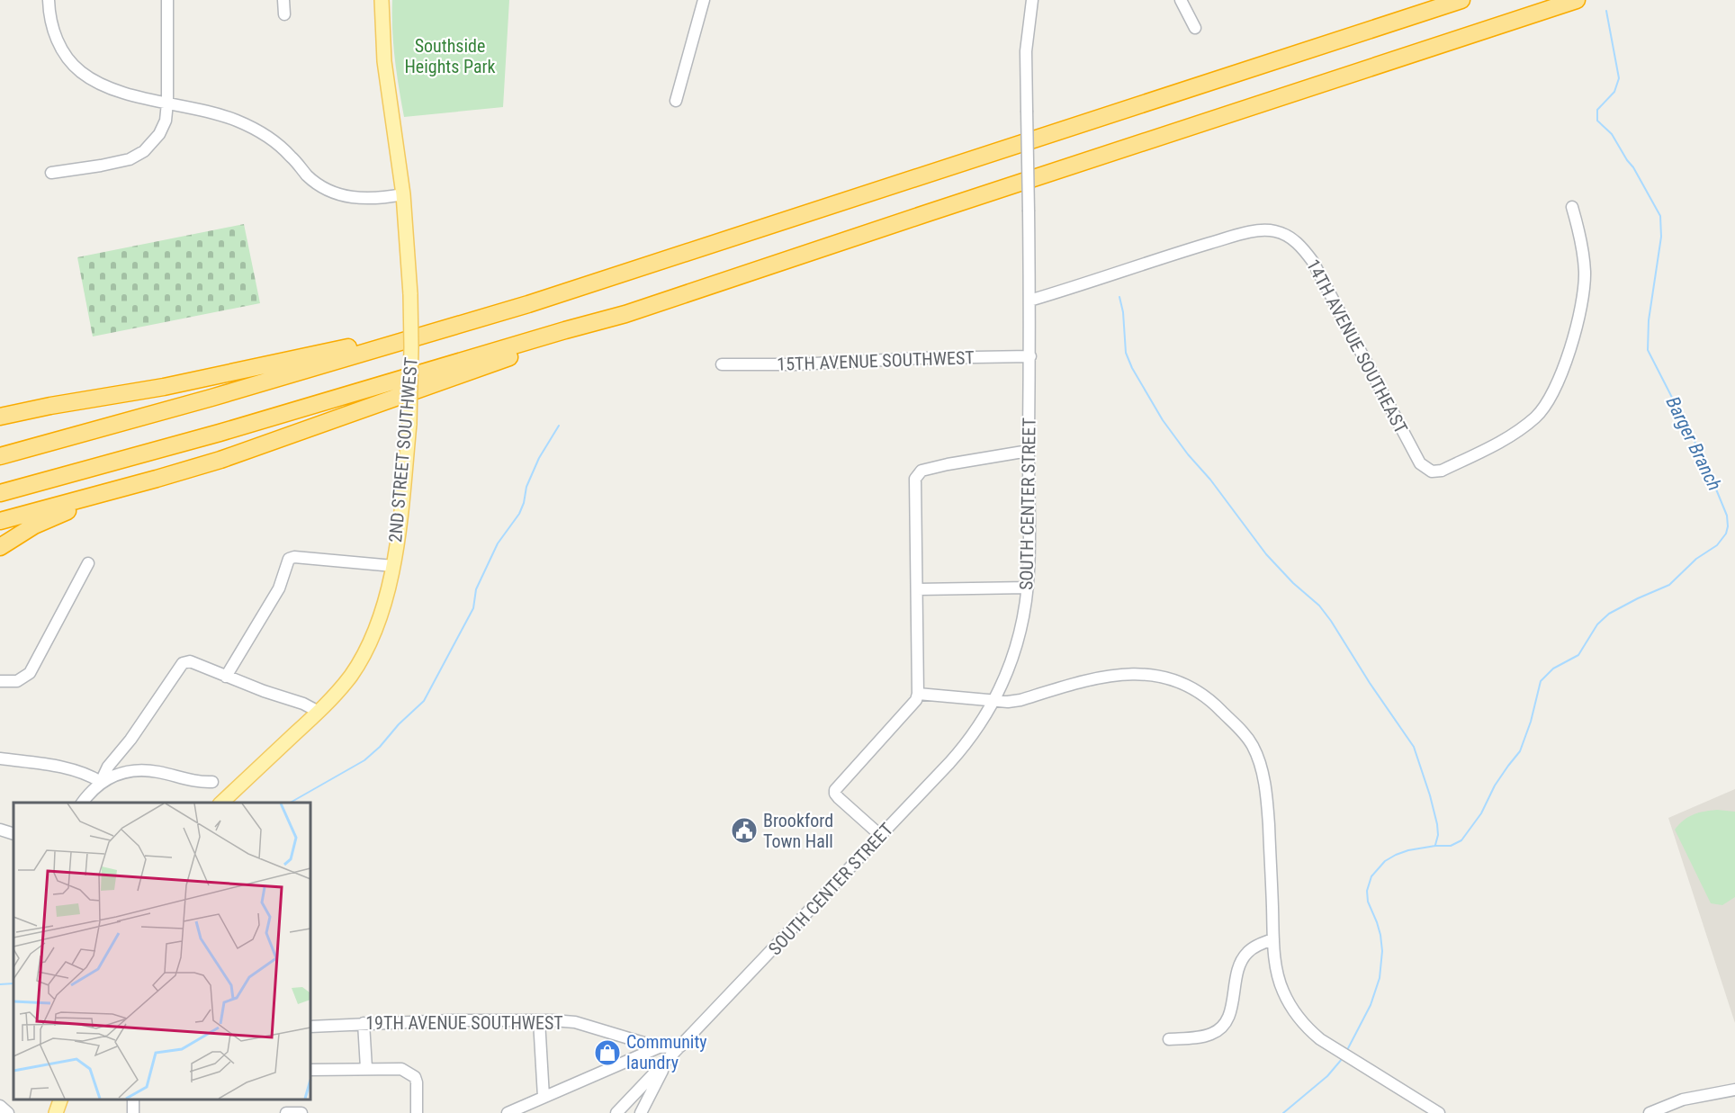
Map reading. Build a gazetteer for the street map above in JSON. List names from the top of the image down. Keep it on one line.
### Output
{"streets":{"main road":["2ND STREET SOUTHWEST"],"street":["14TH AVENUE SOUTHEAST","15TH AVENUE SOUTHWEST","SOUTH CENTER STREET","19TH AVENUE SOUTHWEST"]},"crossings":[["14TH AVENUE SOUTHEAST","SOUTH CENTER STREET"],["15TH AVENUE SOUTHWEST","SOUTH CENTER STREET"],["SOUTH CENTER STREET","19TH AVENUE SOUTHWEST"]],"water":["Barger Branch"],"parks":["Southside Heights Park"],"places":{"public building":["Brookford Town Hall"],"shop":["Community laundry"]}}
